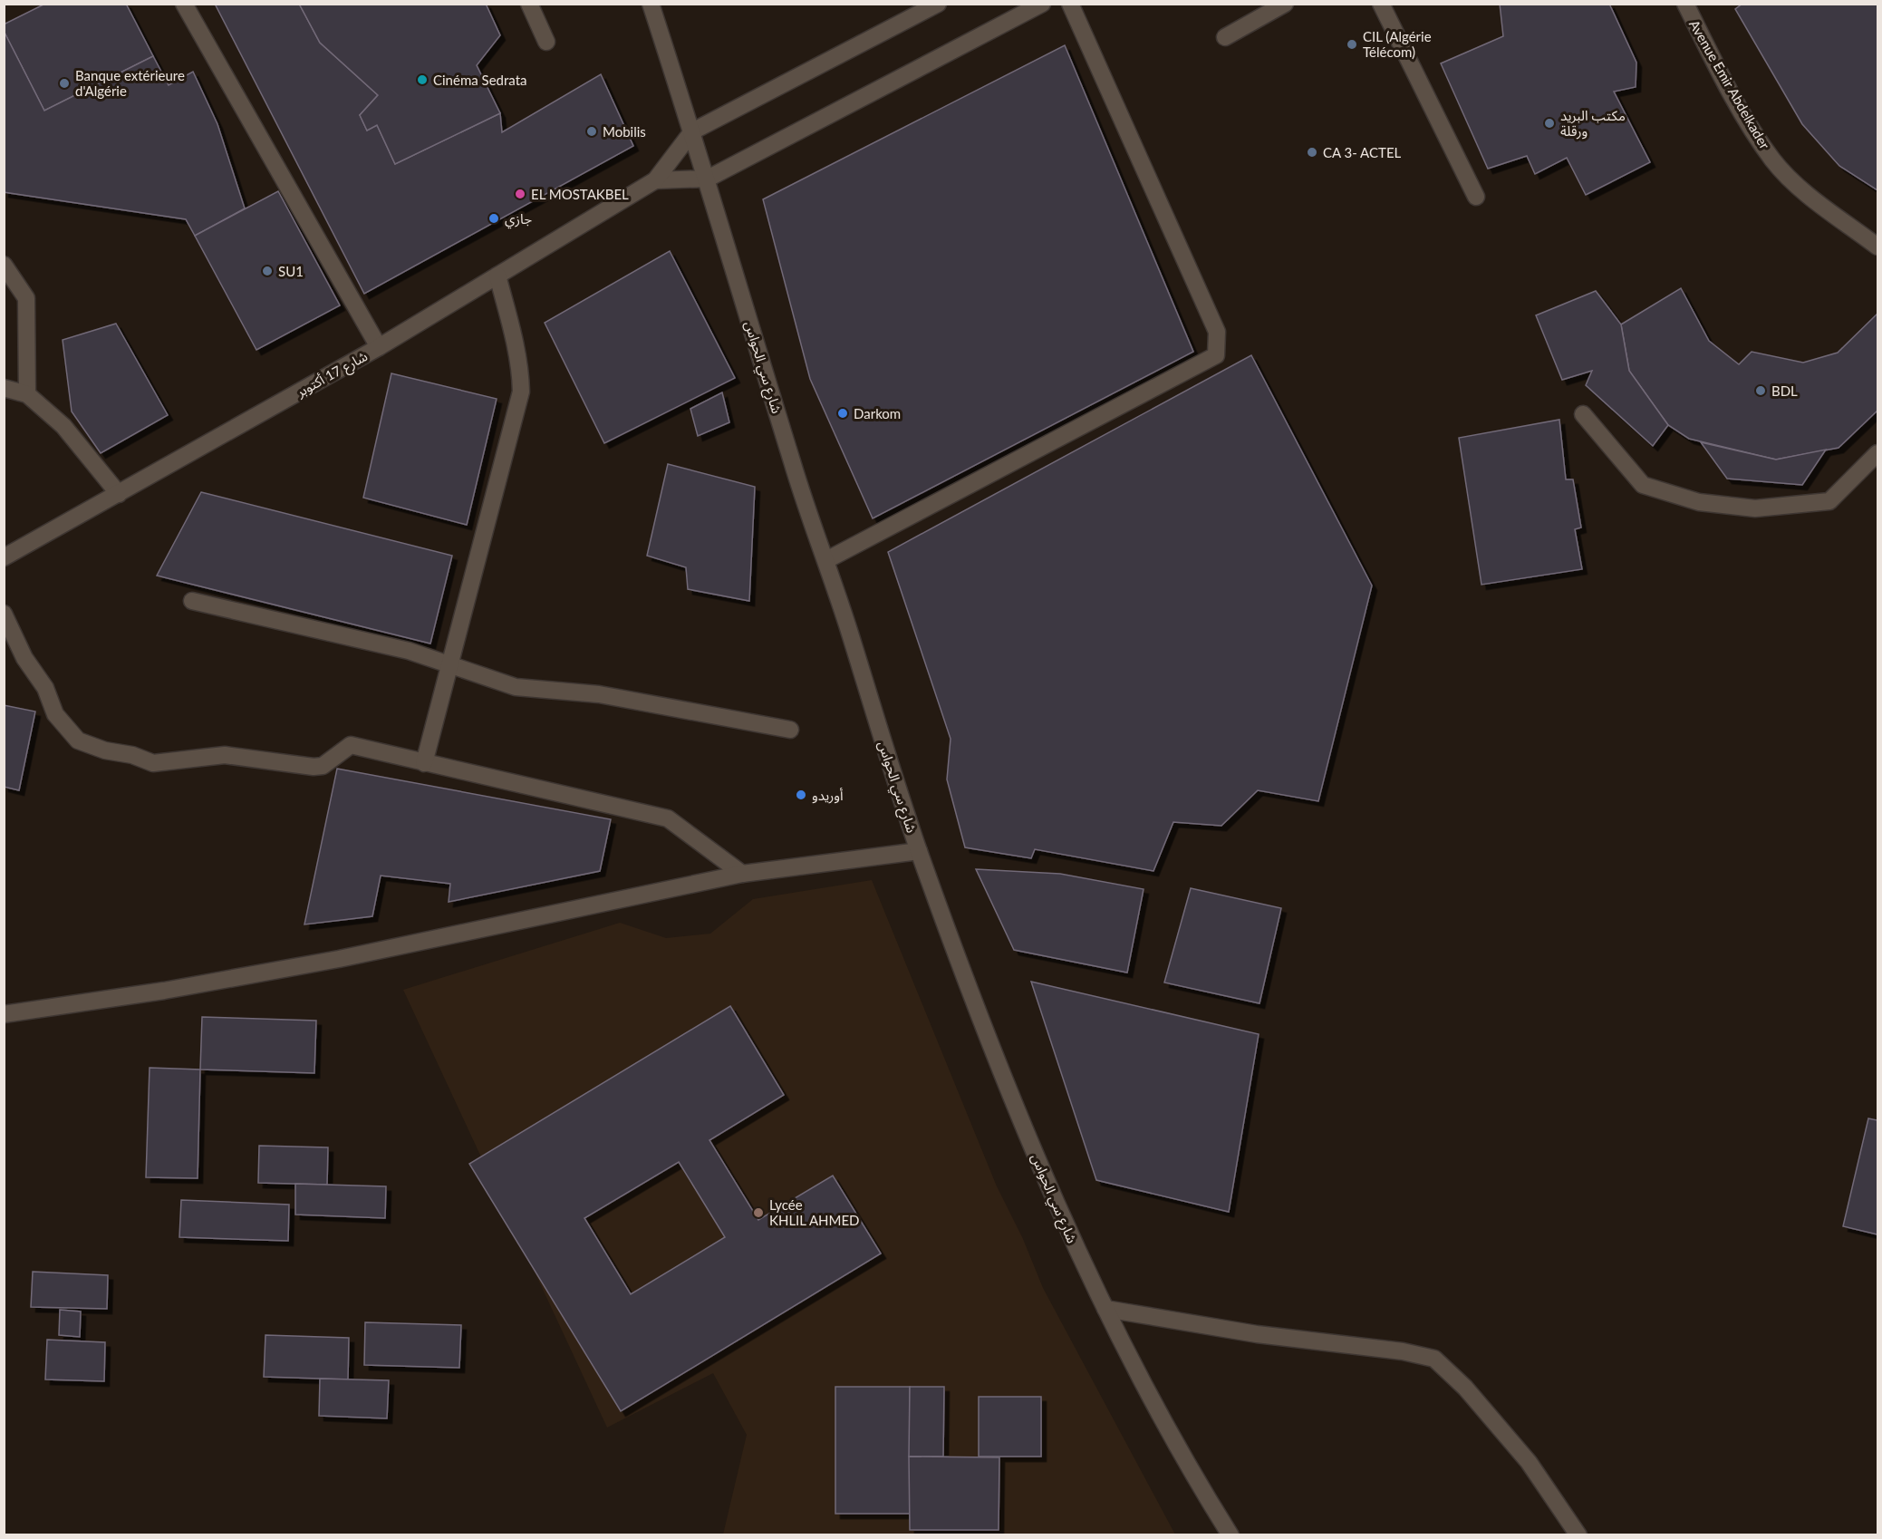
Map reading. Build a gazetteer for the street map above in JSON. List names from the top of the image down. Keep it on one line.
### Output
{"streets":{"street":["Avenue Emir Abdelkader","شارع سي الحواس","شارع 17 أكتوبر"]},"places":["CIL (Algérie Télécom)","Cinéma Sedrata","Banque extérieure d'Algérie","مكتب البريد ورقلة","Mobilis","CA 3- ACTEL","EL MOSTAKBEL","جازي","SU1","BDL","Darkom","أوريدو","Lycée KHLIL AHMED"]}
